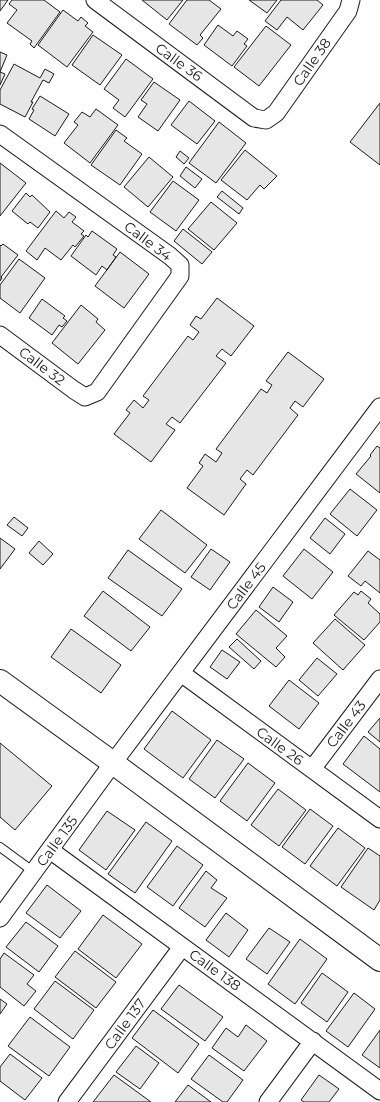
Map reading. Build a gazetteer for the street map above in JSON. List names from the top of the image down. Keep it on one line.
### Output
{"streets":{"street":["Calle 36","Calle 38","Calle 34","Calle 32","Calle 45","Calle 43","Calle 26","Calle 135","Calle 138","Calle 137"]},"crossings":[["Calle 36","Calle 38"],["Calle 34","Calle 32"],["Calle 45","Calle 26"],["Calle 45","Calle 135"],["Calle 43","Calle 26"],["Calle 135","Calle 138"],["Calle 138","Calle 137"]]}
